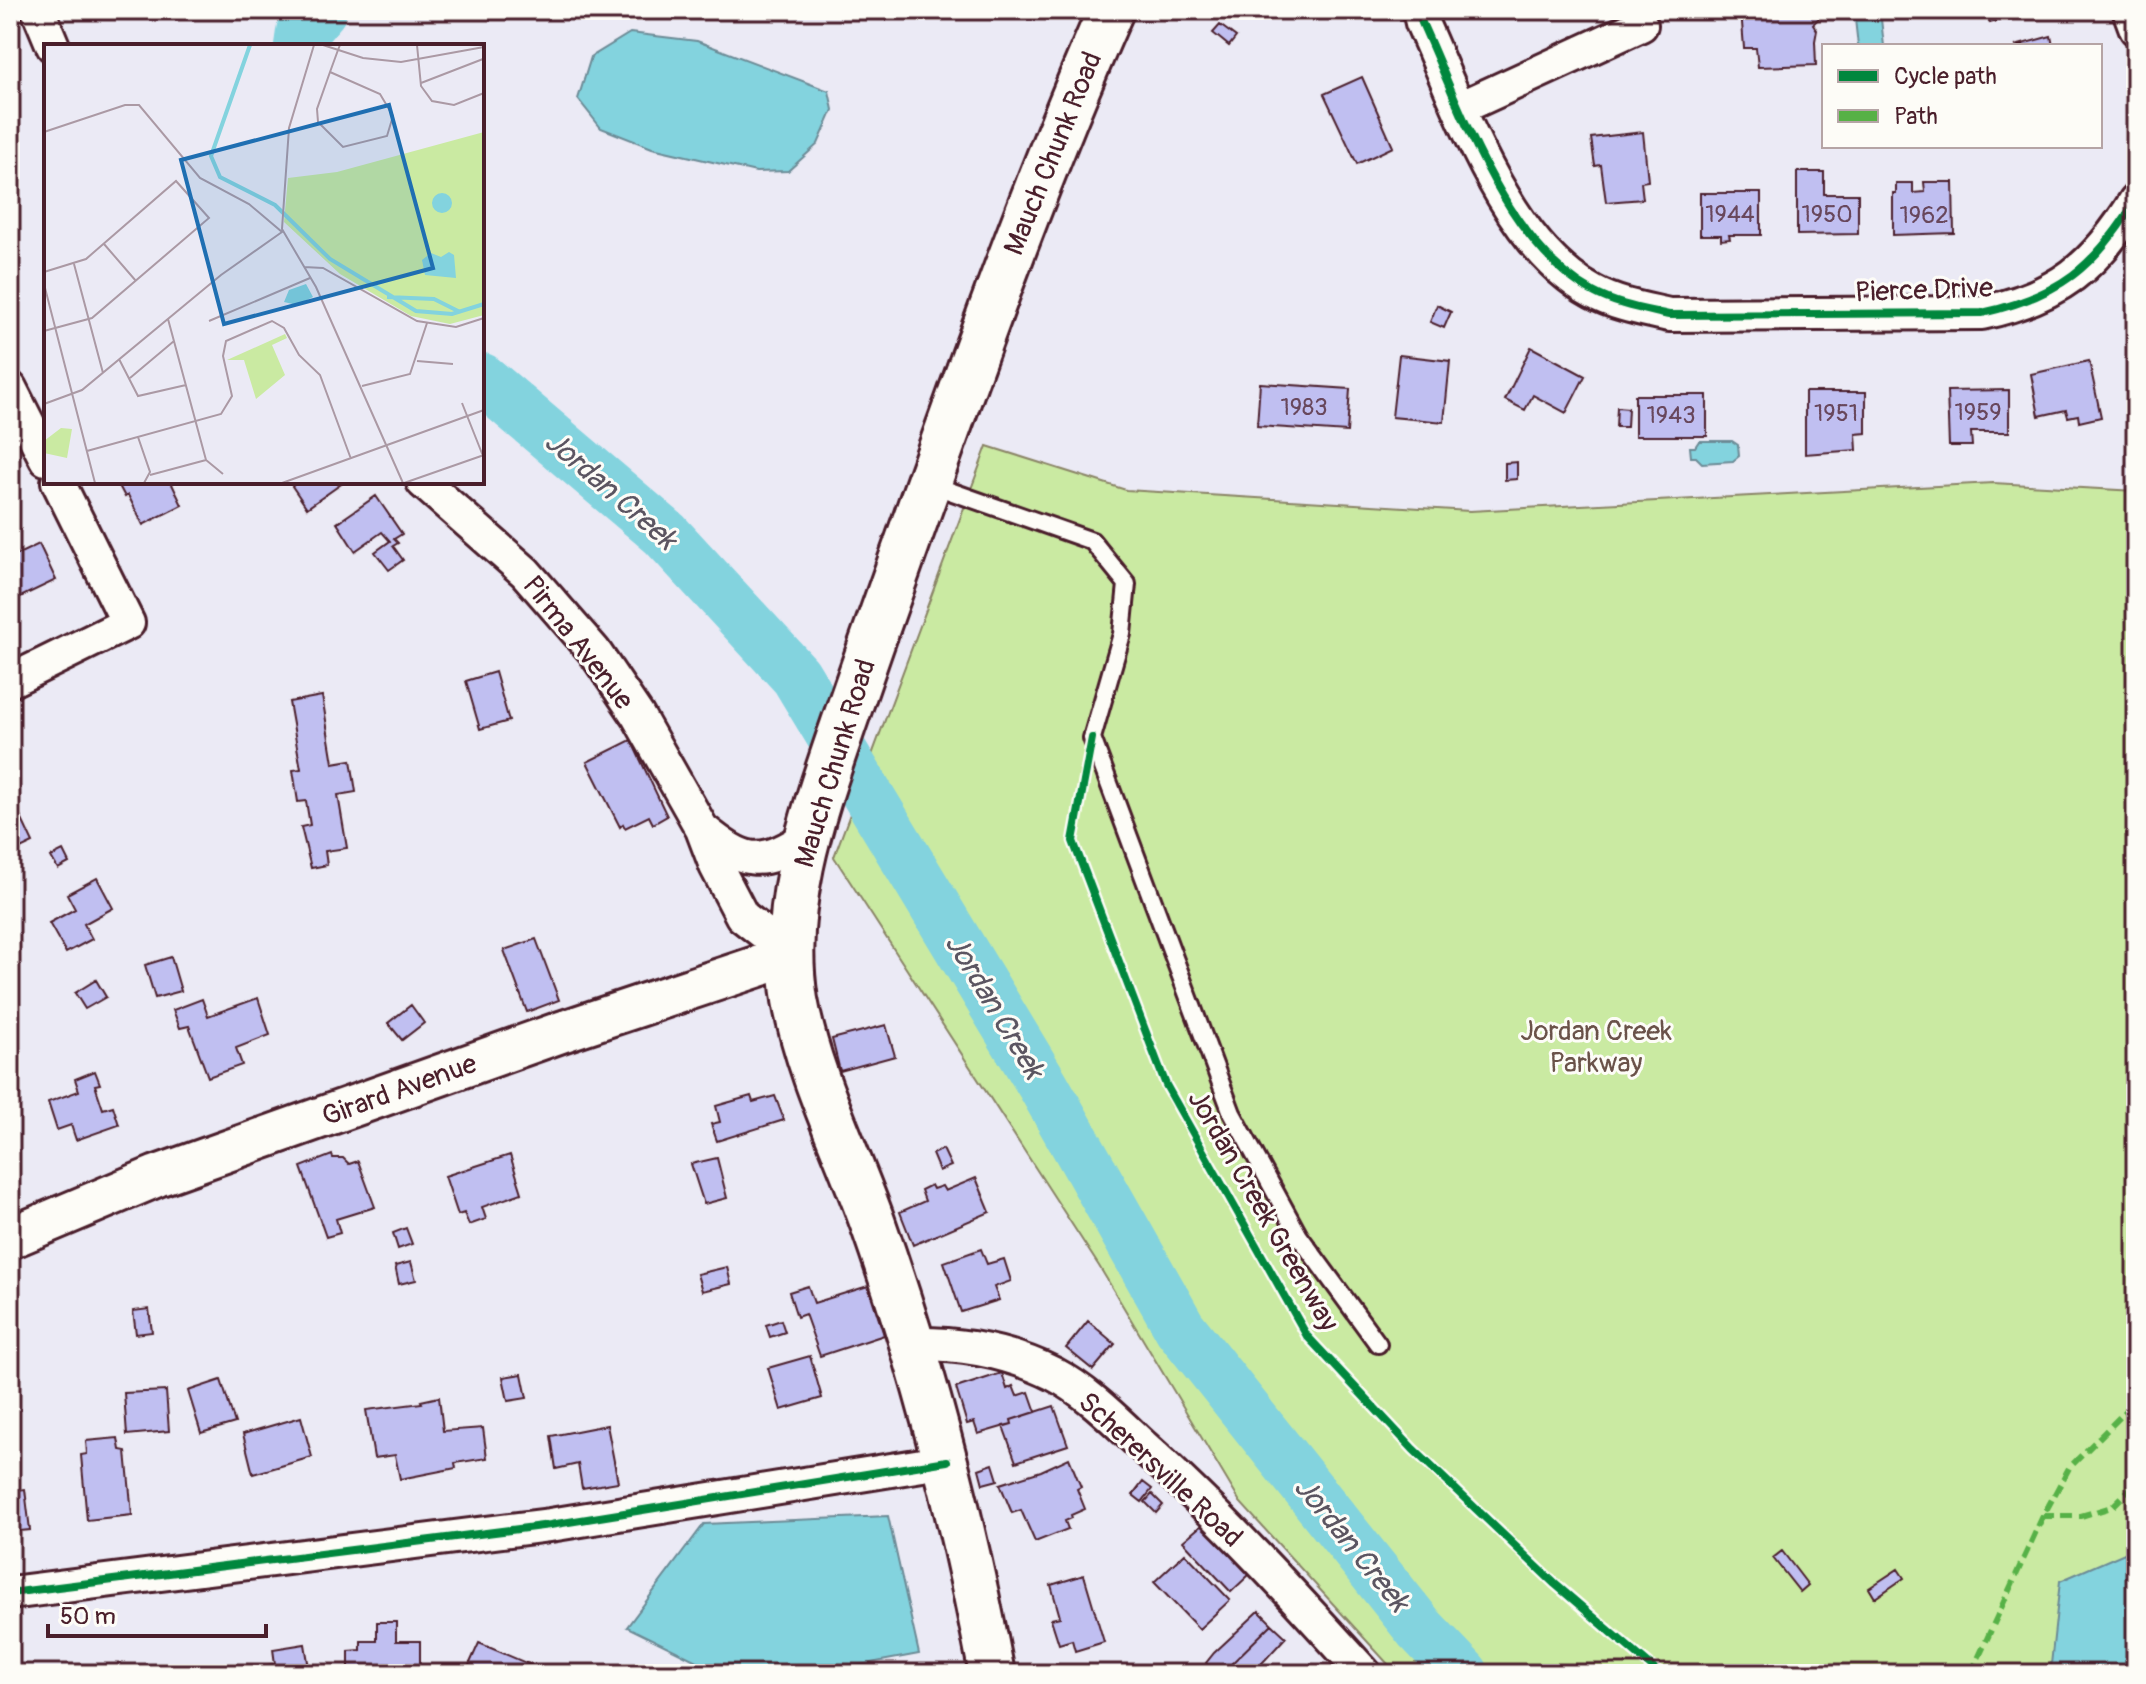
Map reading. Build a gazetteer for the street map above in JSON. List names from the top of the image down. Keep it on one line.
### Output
{"streets":{"main road":["Mauch Chunk Road"],"street":["Pierce Drive","Pirma Avenue","Girard Avenue","Scherersville Road"],"cycle path":["Jordan Creek Greenway"]},"crossings":[["Mauch Chunk Road","Pirma Avenue"],["Mauch Chunk Road","Girard Avenue"],["Mauch Chunk Road","Scherersville Road"],["Pirma Avenue","Girard Avenue"]],"water":["Jordan Creek"],"parks":["Jordan Creek Parkway"],"house_numbers":["1944","1950","1962","1983","1959","1951","1943"],"legend":["Cycle path","Path"],"scale_bar":"50 m"}
